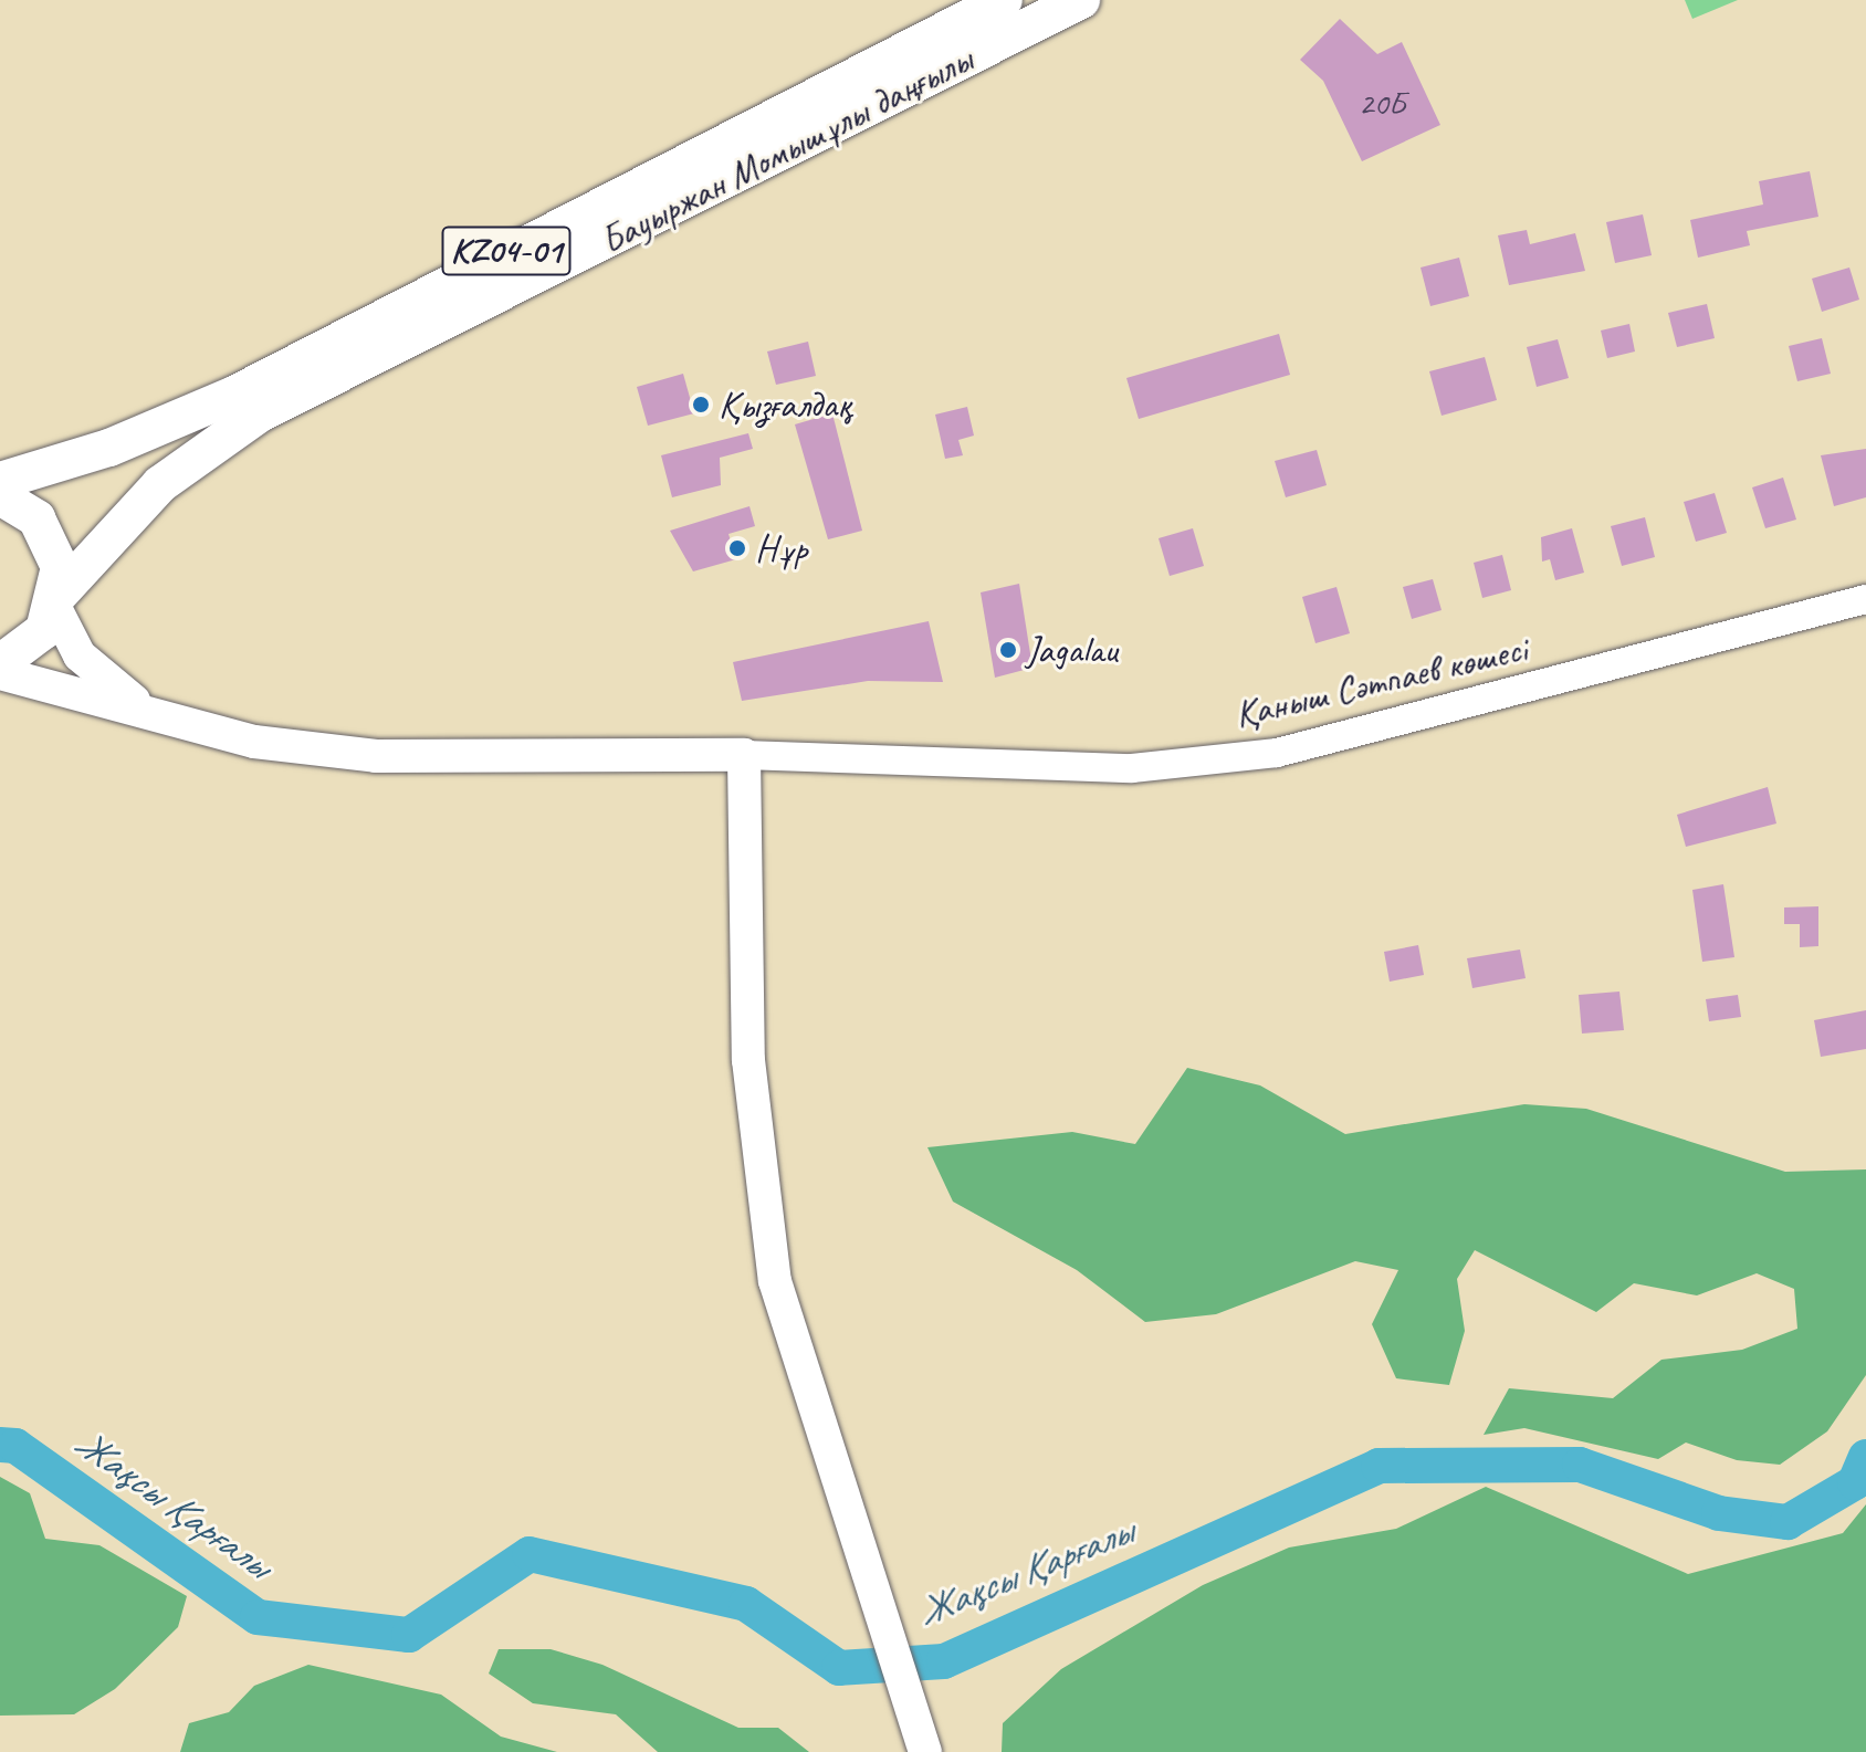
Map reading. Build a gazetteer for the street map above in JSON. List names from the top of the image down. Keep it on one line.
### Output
{"streets":{"main road":["Бауыржан Момышұлы даңғылы","KZ04-01"],"street":["Қаныш Сәтпаев көшесі"]},"crossings":[["Бауыржан Момышұлы даңғылы","KZ04-01"]],"water":["Жақсы Қарғалы"],"places":["Қызғалдақ","Нұр","Jagalau"],"house_numbers":["20Б"]}
